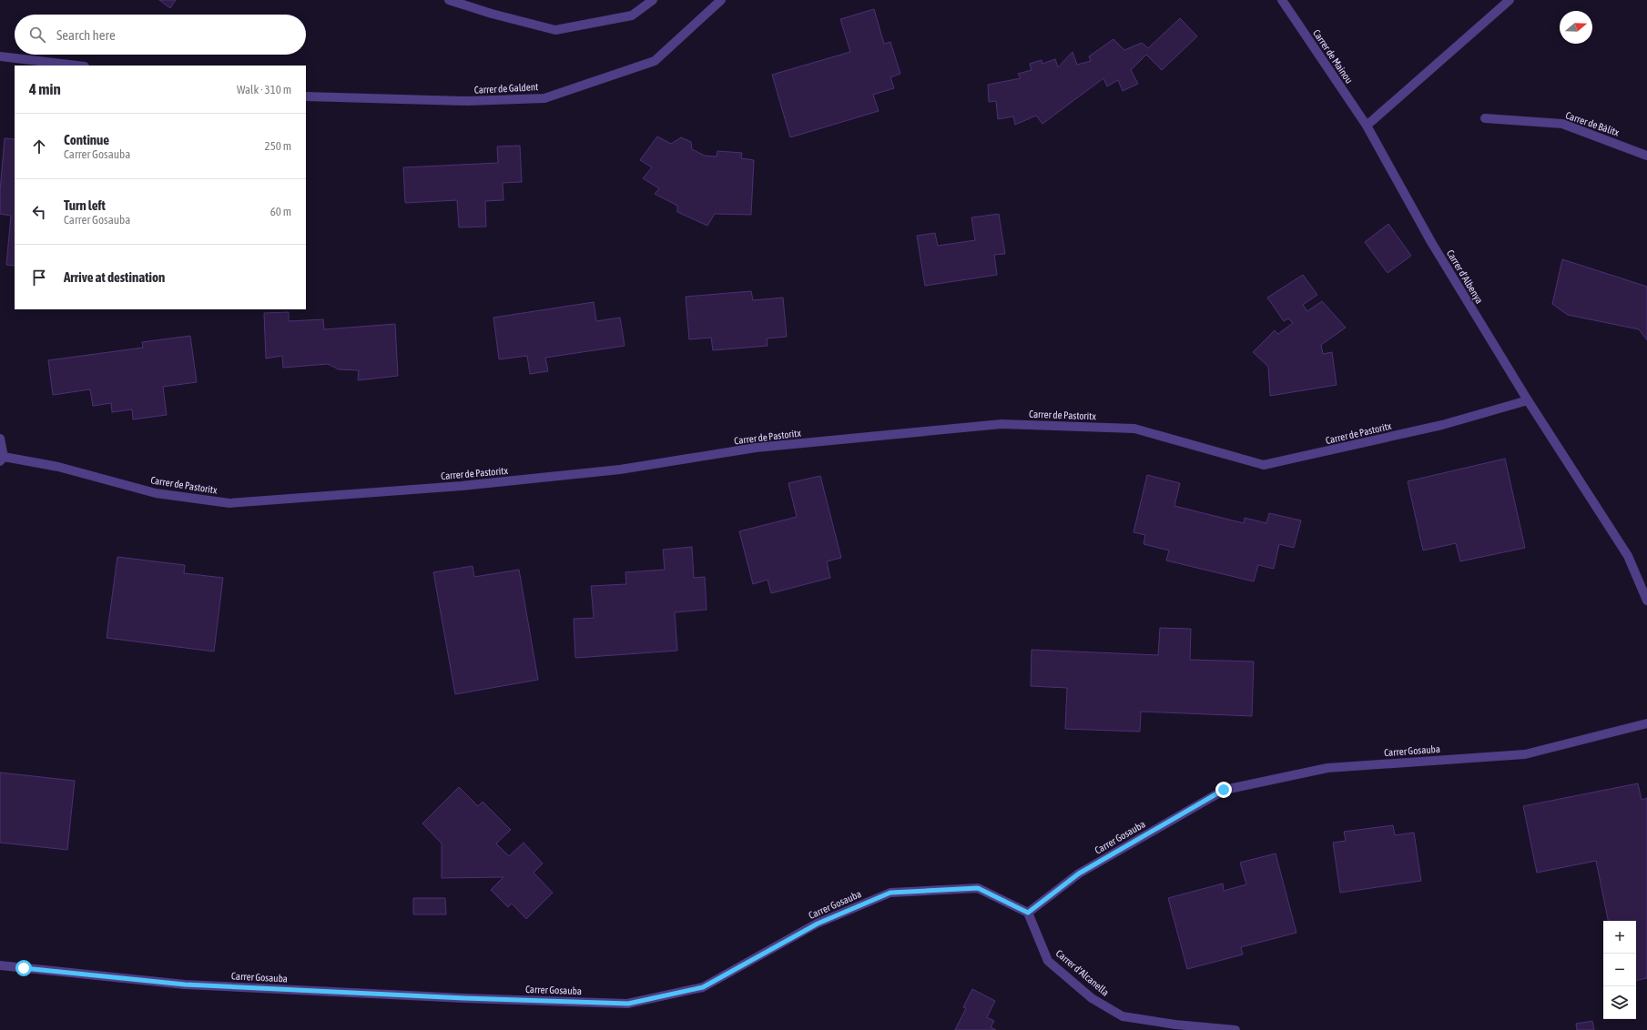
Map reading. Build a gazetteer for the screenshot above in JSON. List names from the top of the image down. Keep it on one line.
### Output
{"streets":{"street":["Carrer de Mainou","Carrer de Galdent","Carrer de Bàlitx","Carrer d'Albenya","Carrer de Pastoritx","Carrer Gosauba","Carrer d'Alcanella"]},"crossings":[["Carrer de Mainou","Carrer d'Albenya"],["Carrer d'Albenya","Carrer de Pastoritx"],["Carrer Gosauba","Carrer d'Alcanella"]],"north":"right","page":{"search":"Search here","heading":["4 min","Walk · 310 m"],"list":[["Continue","Carrer Gosauba","250 m"],["Turn left","Carrer Gosauba","60 m"],"Arrive at destination"],"map_buttons":["+","−"]}}
